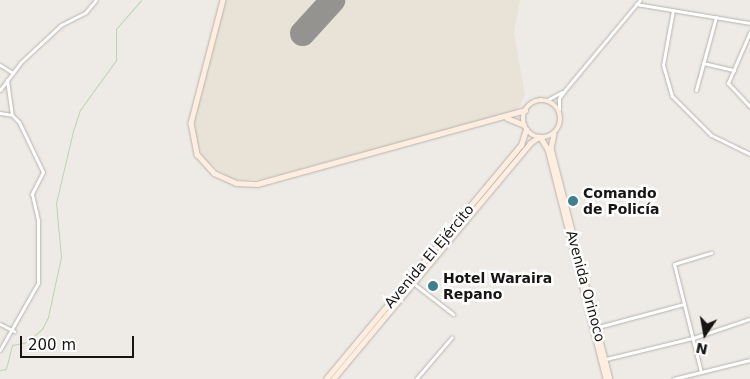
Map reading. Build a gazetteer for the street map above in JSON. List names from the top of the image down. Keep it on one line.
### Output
{"streets":{"street":["Avenida El Ejército","Avenida Orinoco"]},"crossings":[["Avenida El Ejército","Avenida Orinoco"]],"places":["Comando de Policía","Hotel Waraira Repano"],"scale_bar":"200 m","north":"bottom"}
